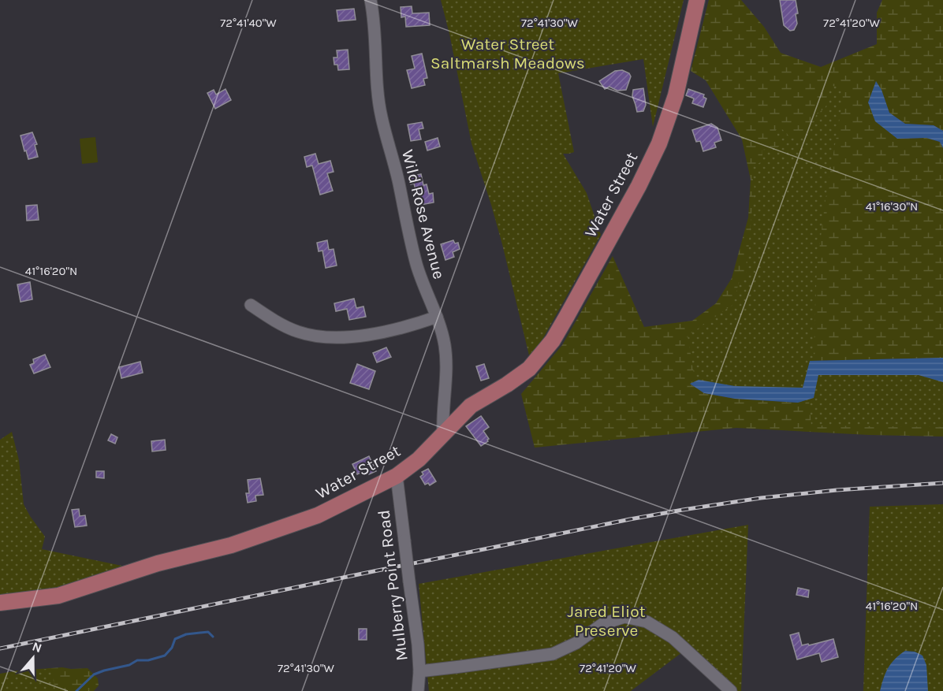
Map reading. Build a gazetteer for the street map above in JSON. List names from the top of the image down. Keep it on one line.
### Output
{"streets":{"main road":["Water Street"],"street":["Wild Rose Avenue","Mulberry Point Road"]},"crossings":[["Water Street","Wild Rose Avenue"],["Water Street","Mulberry Point Road"]],"parks":["Water Street Saltmarsh Meadows","Jared Eliot Preserve"],"north":"top","coordinates":["72°41'40\"W","72°41'30\"W","72°41'20\"W","41°16'30\"N","41°16'20\"N"]}
